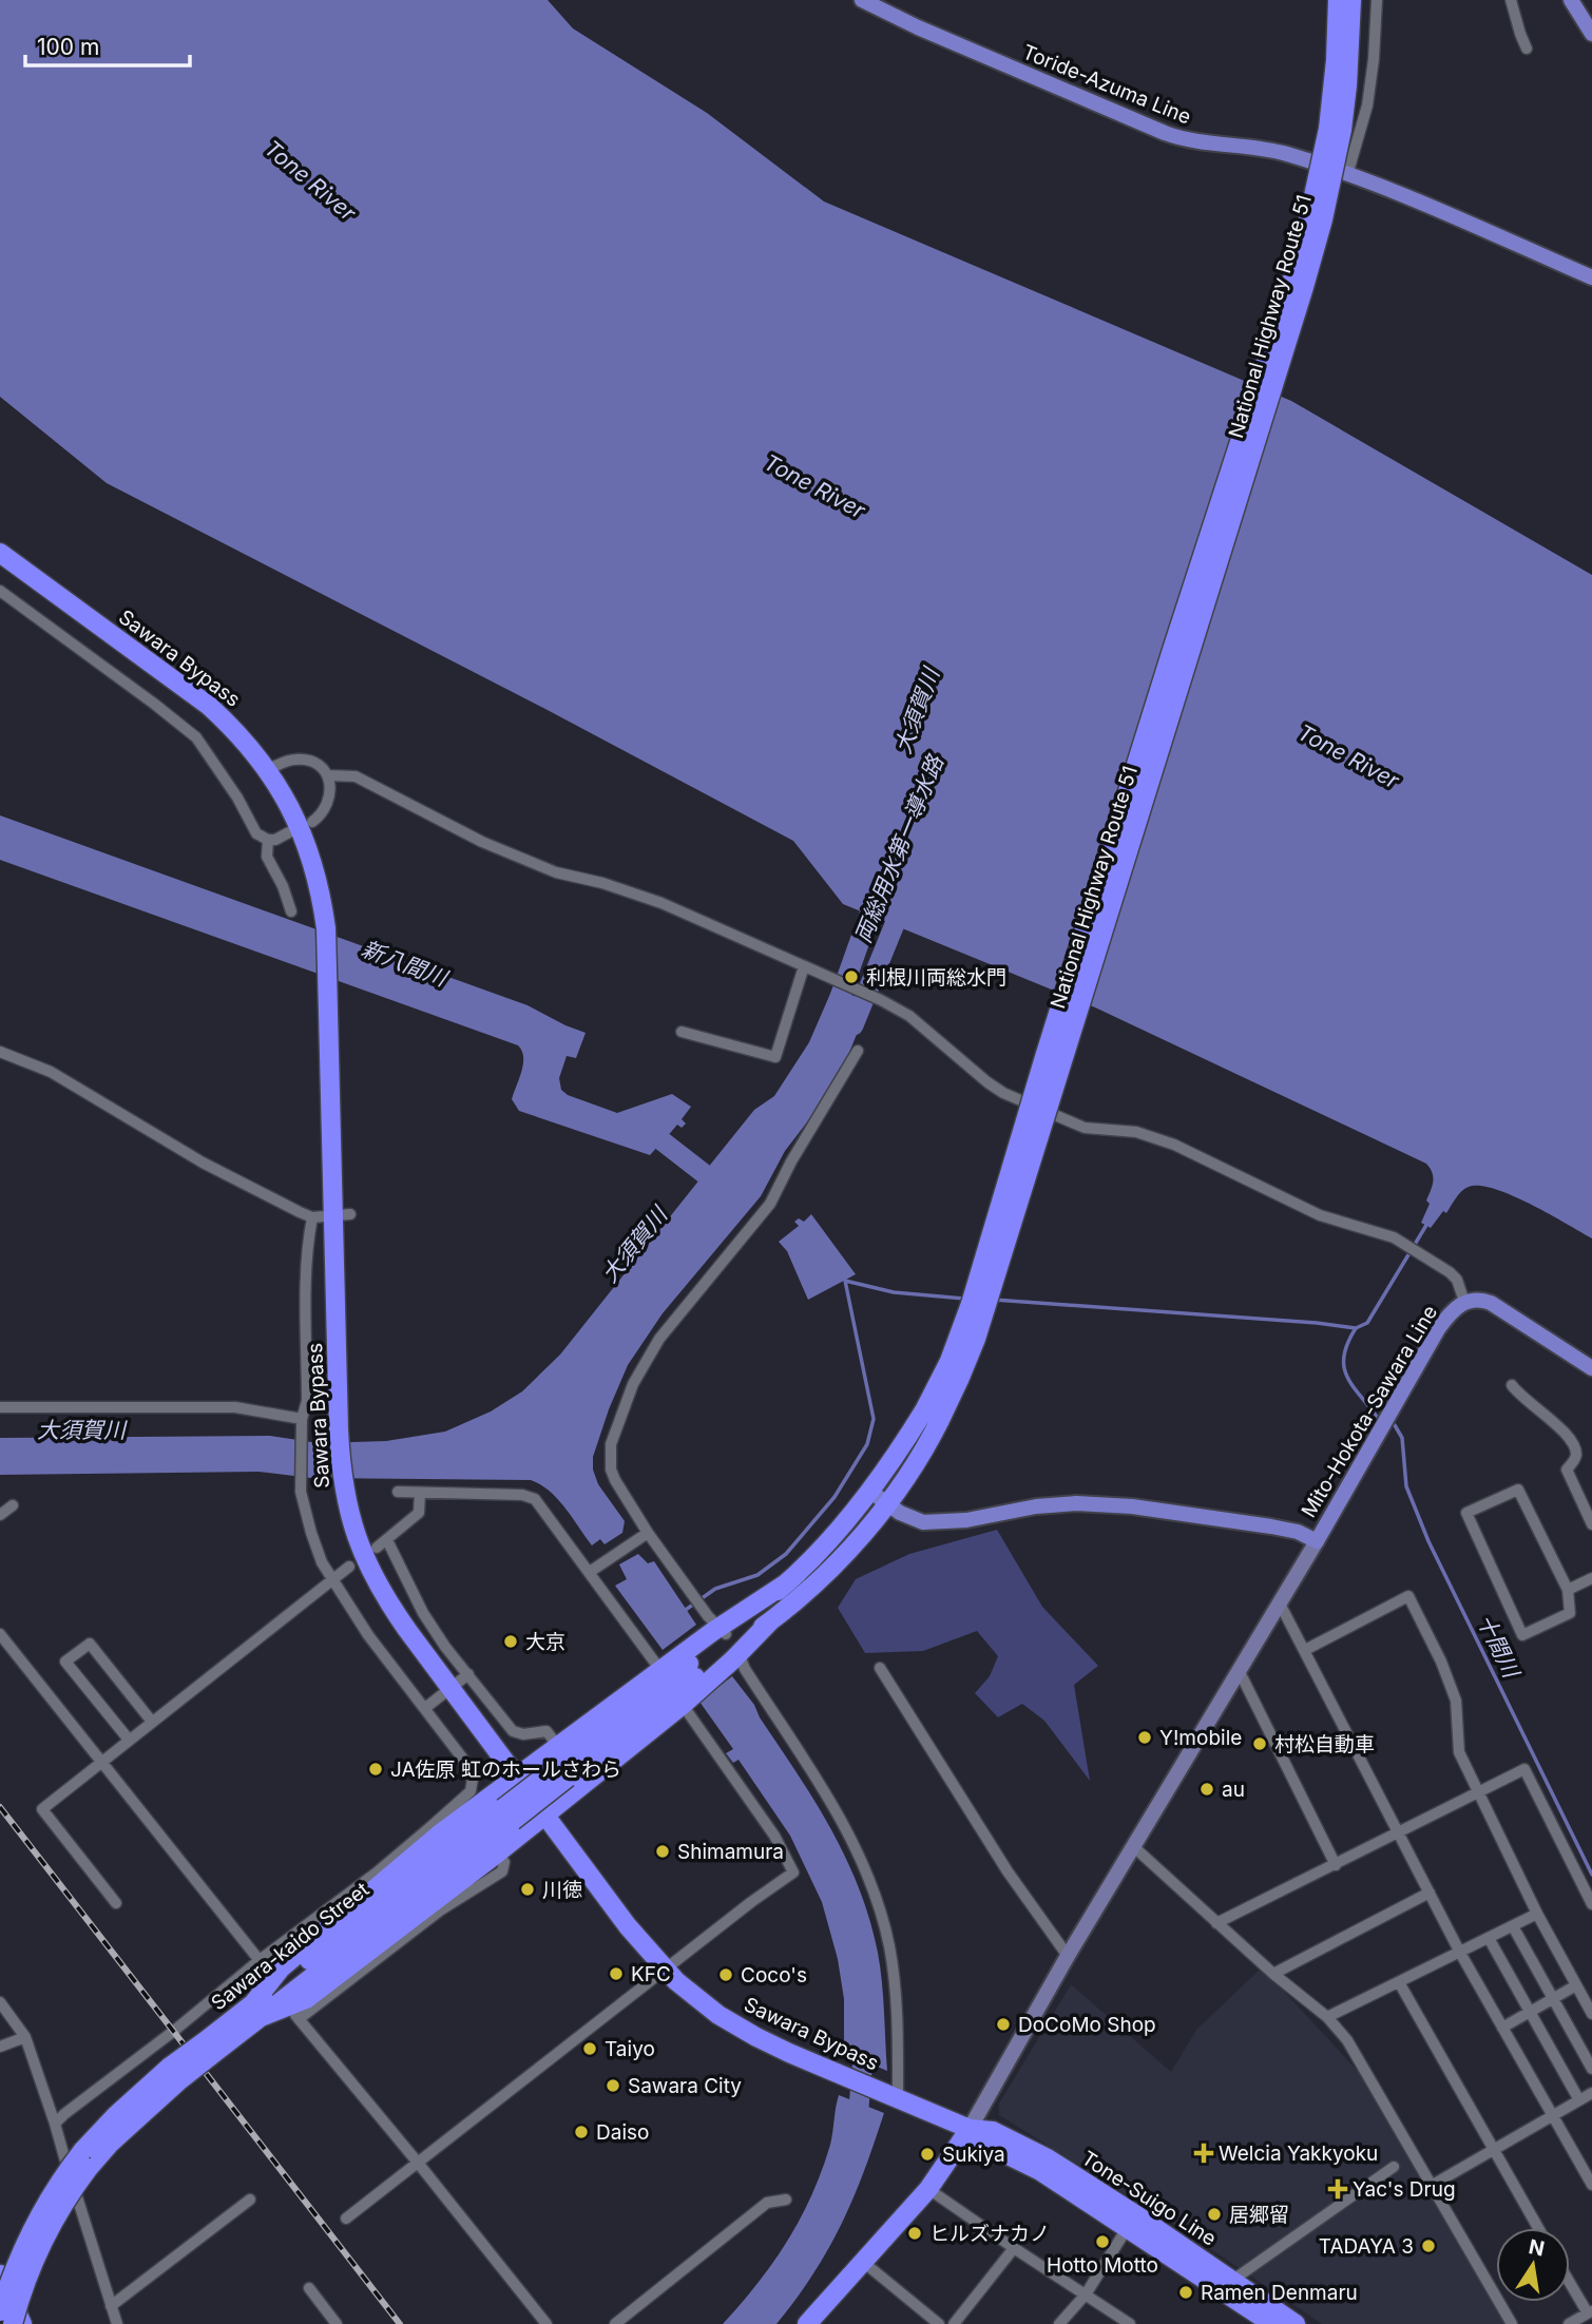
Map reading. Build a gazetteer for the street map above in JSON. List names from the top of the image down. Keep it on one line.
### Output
{"streets":{"highway":["National Highway Route 51","Sawara Bypass","Sawara-kaido Street","Tone-Suigo Line"],"main road":["Toride-Azuma Line","Mito-Hokota-Sawara Line"]},"crossings":[["National Highway Route 51","Mito-Hokota-Sawara Line"],["Sawara Bypass","Tone-Suigo Line"]],"water":["Tone River","大須賀川","両総用水第一導水路","新八間川","十間川"],"places":{"other":["利根川両総水門","大京","Y!mobile","村松自動車","JA佐原 虹のホールさわら","au","Shimamura","川徳","KFC","Coco's","DoCoMo Shop","Taiyo","Sawara City","Daiso","Sukiya","居郷留","ヒルズナカノ","Hotto Motto","TADAYA 3","Ramen Denmaru"],"health":["Welcia Yakkyoku","Yac's Drug"]},"scale_bar":"100 m","north":"top"}
